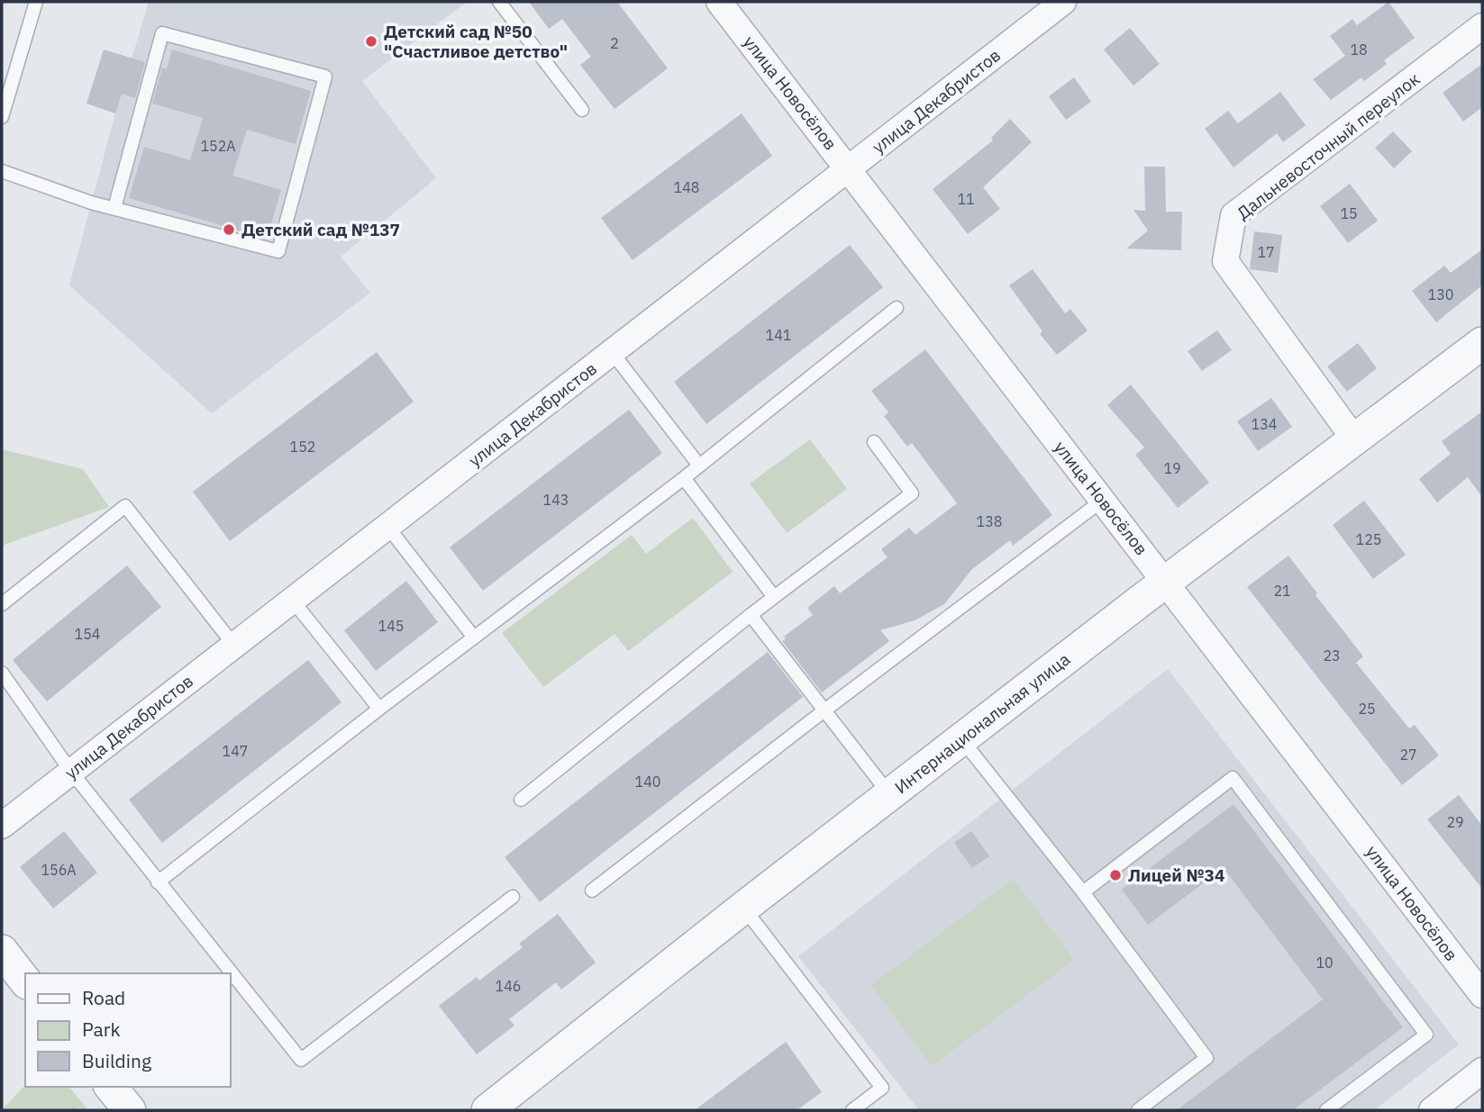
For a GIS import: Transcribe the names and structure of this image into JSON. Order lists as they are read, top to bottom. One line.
{"streets":{"street":["улица Новосёлов","улица Декабристов","Дальневосточный переулок","Интернациональная улица"]},"crossings":[["улица Новосёлов","улица Декабристов"],["улица Новосёлов","Интернациональная улица"],["Дальневосточный переулок","Интернациональная улица"]],"places":["Детский сад №50 \"Счастливое детство\"","Детский сад №137","Лицей №34"],"house_numbers":["2","18","152А","148","11","15","17","130","141","134","152","19","143","138","125","21","145","154","23","25","147","27","140","29","156А","10","146"],"legend":["Road","Park","Building"]}
